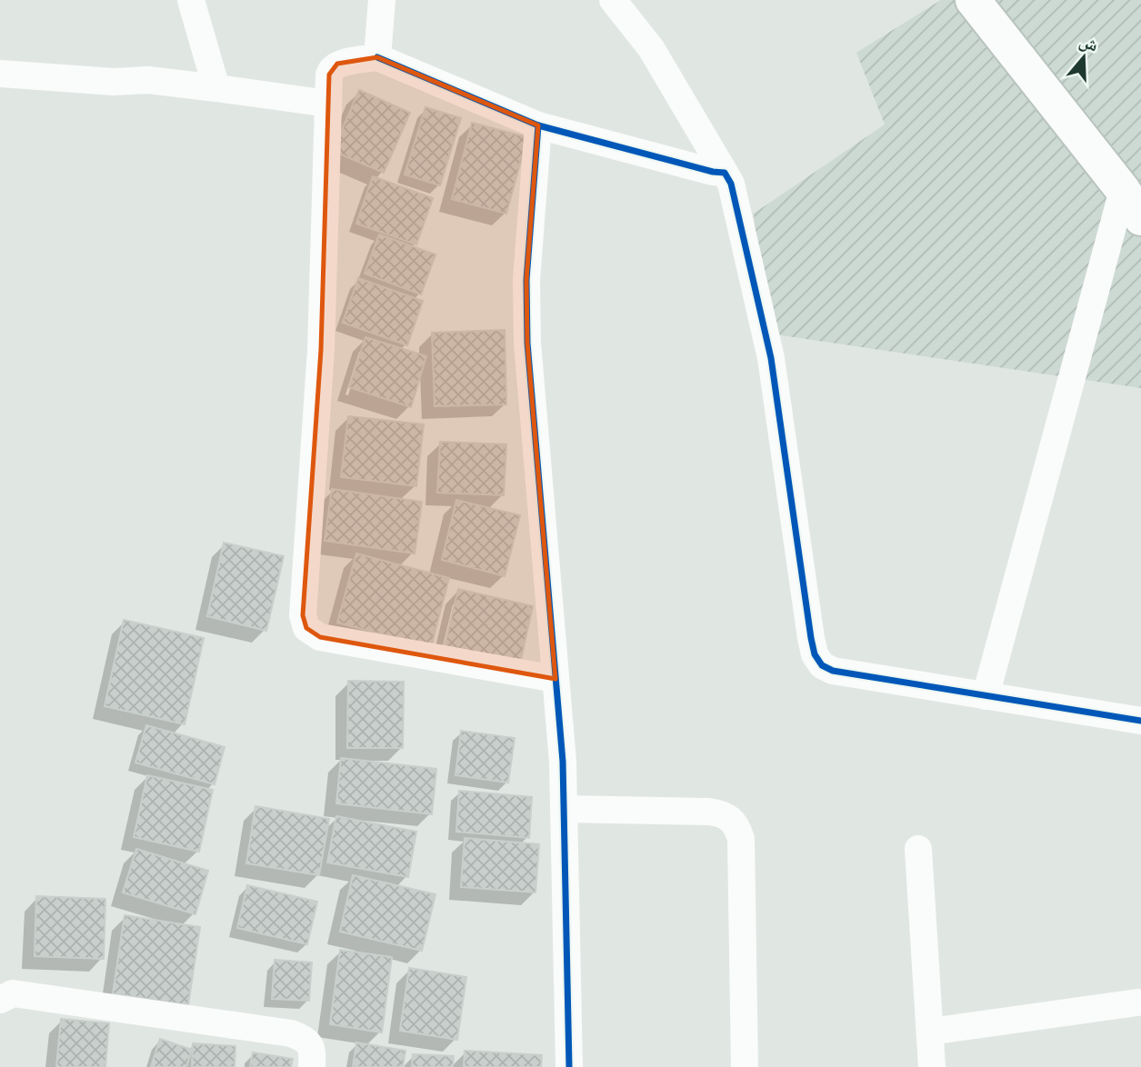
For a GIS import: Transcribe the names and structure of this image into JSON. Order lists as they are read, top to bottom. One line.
{"north":"top"}
